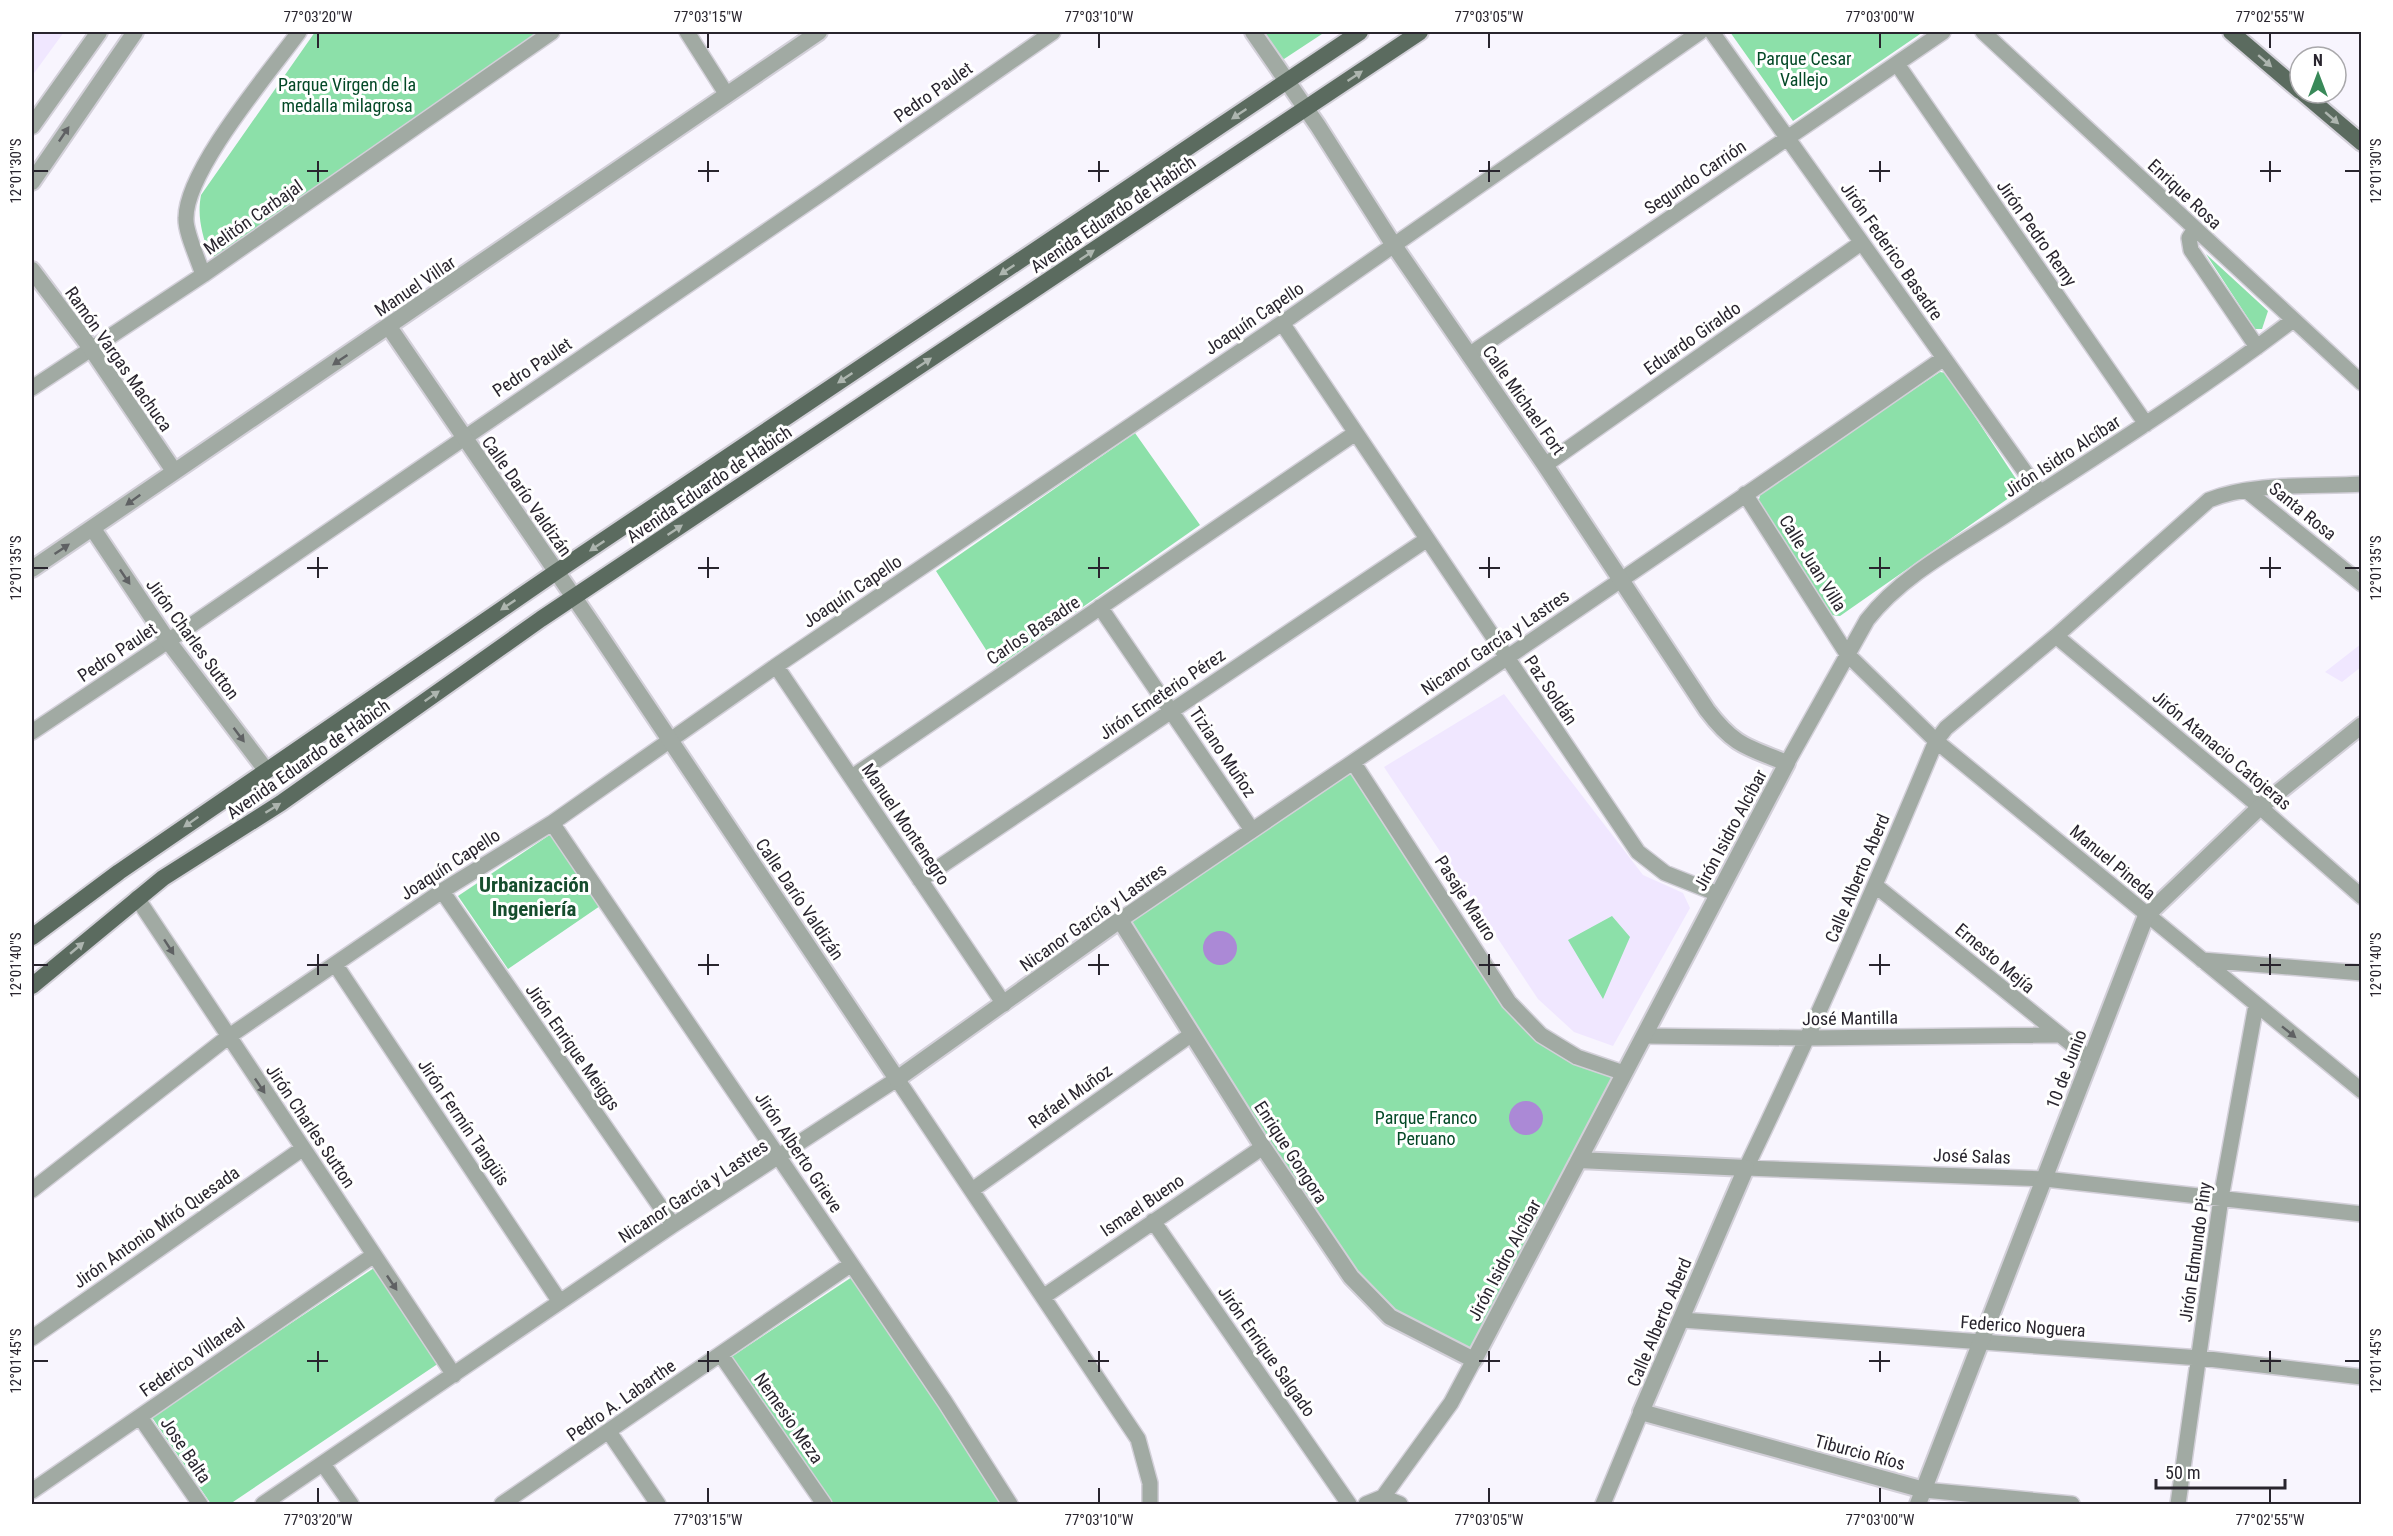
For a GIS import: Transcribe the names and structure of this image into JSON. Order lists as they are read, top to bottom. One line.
{"streets":{"main road":["Avenida Eduardo de Habich"],"street":["Pedro Paulet","Segundo Carrión","Enrique Rosa","Melitón Carbajal","Jirón Pedro Remy","Jirón Federico Basadre","Manuel Villar","Joaquín Capello","Eduardo Giraldo","Ramón Vargas Machuca","Calle Michael Fort","Jirón Isidro Alcíbar","Calle Darío Valdizán","Santa Rosa","Calle Juan Villa","Carlos Basadre","Jirón Charles Sutton","Nicanor García y Lastres","Paz Soldán","Jirón Emeterio Pérez","Jirón Atanacio Catojeras","Tiziano Muñoz","Manuel Montenegro","Manuel Pineda","Calle Alberto Aberd","Pasaje Mauro","Ernesto Mejía","José Mantilla","Jirón Enrique Meiggs","10 de Junio","Rafael Muñoz","Jirón Fermín Tangüis","Jirón Alberto Grieve","Enrique Gongora","José Salas","Ismael Bueno","Jirón Antonio Miró Quesada","Jirón Edmundo Piny","Federico Noguera","Jirón Enrique Salgado","Federico Villareal","Pedro A. Labarthe","Nemesio Meza","Jose Balta","Tiburcio Ríos"]},"crossings":[["Pedro Paulet","Calle Darío Valdizán"],["Pedro Paulet","Jirón Charles Sutton"],["Segundo Carrión","Jirón Pedro Remy"],["Segundo Carrión","Jirón Federico Basadre"],["Segundo Carrión","Calle Michael Fort"],["Enrique Rosa","Jirón Isidro Alcíbar"],["Avenida Eduardo de Habich","Calle Michael Fort"],["Avenida Eduardo de Habich","Calle Darío Valdizán"],["Avenida Eduardo de Habich","Jirón Charles Sutton"],["Melitón Carbajal","Ramón Vargas Machuca"],["Jirón Pedro Remy","Jirón Isidro Alcíbar"],["Jirón Federico Basadre","Eduardo Giraldo"],["Jirón Federico Basadre","Jirón Isidro Alcíbar"],["Jirón Federico Basadre","Nicanor García y Lastres"],["Manuel Villar","Ramón Vargas Machuca"],["Manuel Villar","Calle Darío Valdizán"],["Manuel Villar","Jirón Charles Sutton"],["Joaquín Capello","Calle Michael Fort"],["Joaquín Capello","Calle Darío Valdizán"],["Joaquín Capello","Jirón Charles Sutton"],["Joaquín Capello","Paz Soldán"],["Joaquín Capello","Manuel Montenegro"],["Joaquín Capello","Jirón Enrique Meiggs"],["Joaquín Capello","Jirón Fermín Tangüis"],["Joaquín Capello","Jirón Alberto Grieve"],["Eduardo Giraldo","Calle Michael Fort"],["Calle Michael Fort","Jirón Isidro Alcíbar"],["Calle Michael Fort","Nicanor García y Lastres"],["Jirón Isidro Alcíbar","Calle Juan Villa"],["Jirón Isidro Alcíbar","Paz Soldán"],["Jirón Isidro Alcíbar","Manuel Pineda"],["Jirón Isidro Alcíbar","Pasaje Mauro"],["Jirón Isidro Alcíbar","José Mantilla"],["Jirón Isidro Alcíbar","Enrique Gongora"],["Jirón Isidro Alcíbar","José Salas"],["Calle Darío Valdizán","Nicanor García y Lastres"],["Calle Darío Valdizán","Rafael Muñoz"],["Calle Darío Valdizán","Ismael Bueno"],["Santa Rosa","Calle Alberto Aberd"],["Calle Juan Villa","Nicanor García y Lastres"],["Calle Juan Villa","Manuel Pineda"],["Carlos Basadre","Paz Soldán"],["Carlos Basadre","Tiziano Muñoz"],["Carlos Basadre","Manuel Montenegro"],["Jirón Charles Sutton","Nicanor García y Lastres"],["Jirón Charles Sutton","Jirón Antonio Miró Quesada"],["Jirón Charles Sutton","Federico Villareal"],["Nicanor García y Lastres","Paz Soldán"],["Nicanor García y Lastres","Tiziano Muñoz"],["Nicanor García y Lastres","Manuel Montenegro"],["Nicanor García y Lastres","Pasaje Mauro"],["Nicanor García y Lastres","Jirón Enrique Meiggs"],["Nicanor García y Lastres","Jirón Fermín Tangüis"],["Nicanor García y Lastres","Jirón Alberto Grieve"],["Nicanor García y Lastres","Enrique Gongora"],["Paz Soldán","Jirón Emeterio Pérez"],["Jirón Emeterio Pérez","Tiziano Muñoz"],["Jirón Emeterio Pérez","Manuel Montenegro"],["Jirón Atanacio Catojeras","Calle Alberto Aberd"],["Jirón Atanacio Catojeras","10 de Junio"],["Manuel Pineda","Calle Alberto Aberd"],["Manuel Pineda","10 de Junio"],["Manuel Pineda","Jirón Edmundo Piny"],["Calle Alberto Aberd","Ernesto Mejía"],["Calle Alberto Aberd","José Mantilla"],["Calle Alberto Aberd","José Salas"],["Calle Alberto Aberd","Federico Noguera"],["Calle Alberto Aberd","Tiburcio Ríos"],["Ernesto Mejía","José Mantilla"],["Ernesto Mejía","10 de Junio"],["10 de Junio","José Salas"],["10 de Junio","Federico Noguera"],["10 de Junio","Tiburcio Ríos"],["Rafael Muñoz","Enrique Gongora"],["Jirón Alberto Grieve","Pedro A. Labarthe"],["Enrique Gongora","Ismael Bueno"],["José Salas","Jirón Edmundo Piny"],["Ismael Bueno","Jirón Enrique Salgado"],["Jirón Edmundo Piny","Federico Noguera"],["Federico Villareal","Jose Balta"],["Pedro A. Labarthe","Nemesio Meza"]],"one_way":["Jirón Charles Sutton"],"districts":["Urbanización Ingeniería"],"parks":["Parque Cesar Vallejo","Parque Virgen de la medalla milagrosa","Parque Franco Peruano"],"scale_bar":"50 m","north":"top","coordinates":["77°03'20\"W","77°03'15\"W","77°03'10\"W","77°03'05\"W","77°03'00\"W","77°02'55\"W","12°01'30\"S","12°01'35\"S","12°01'40\"S","12°01'45\"S"]}
